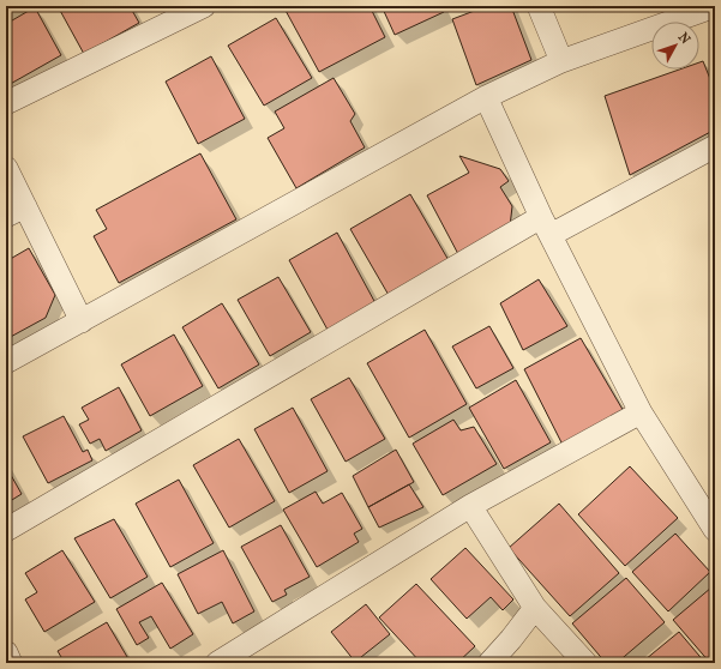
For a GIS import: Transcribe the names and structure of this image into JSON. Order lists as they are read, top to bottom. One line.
{"north":"top right"}
